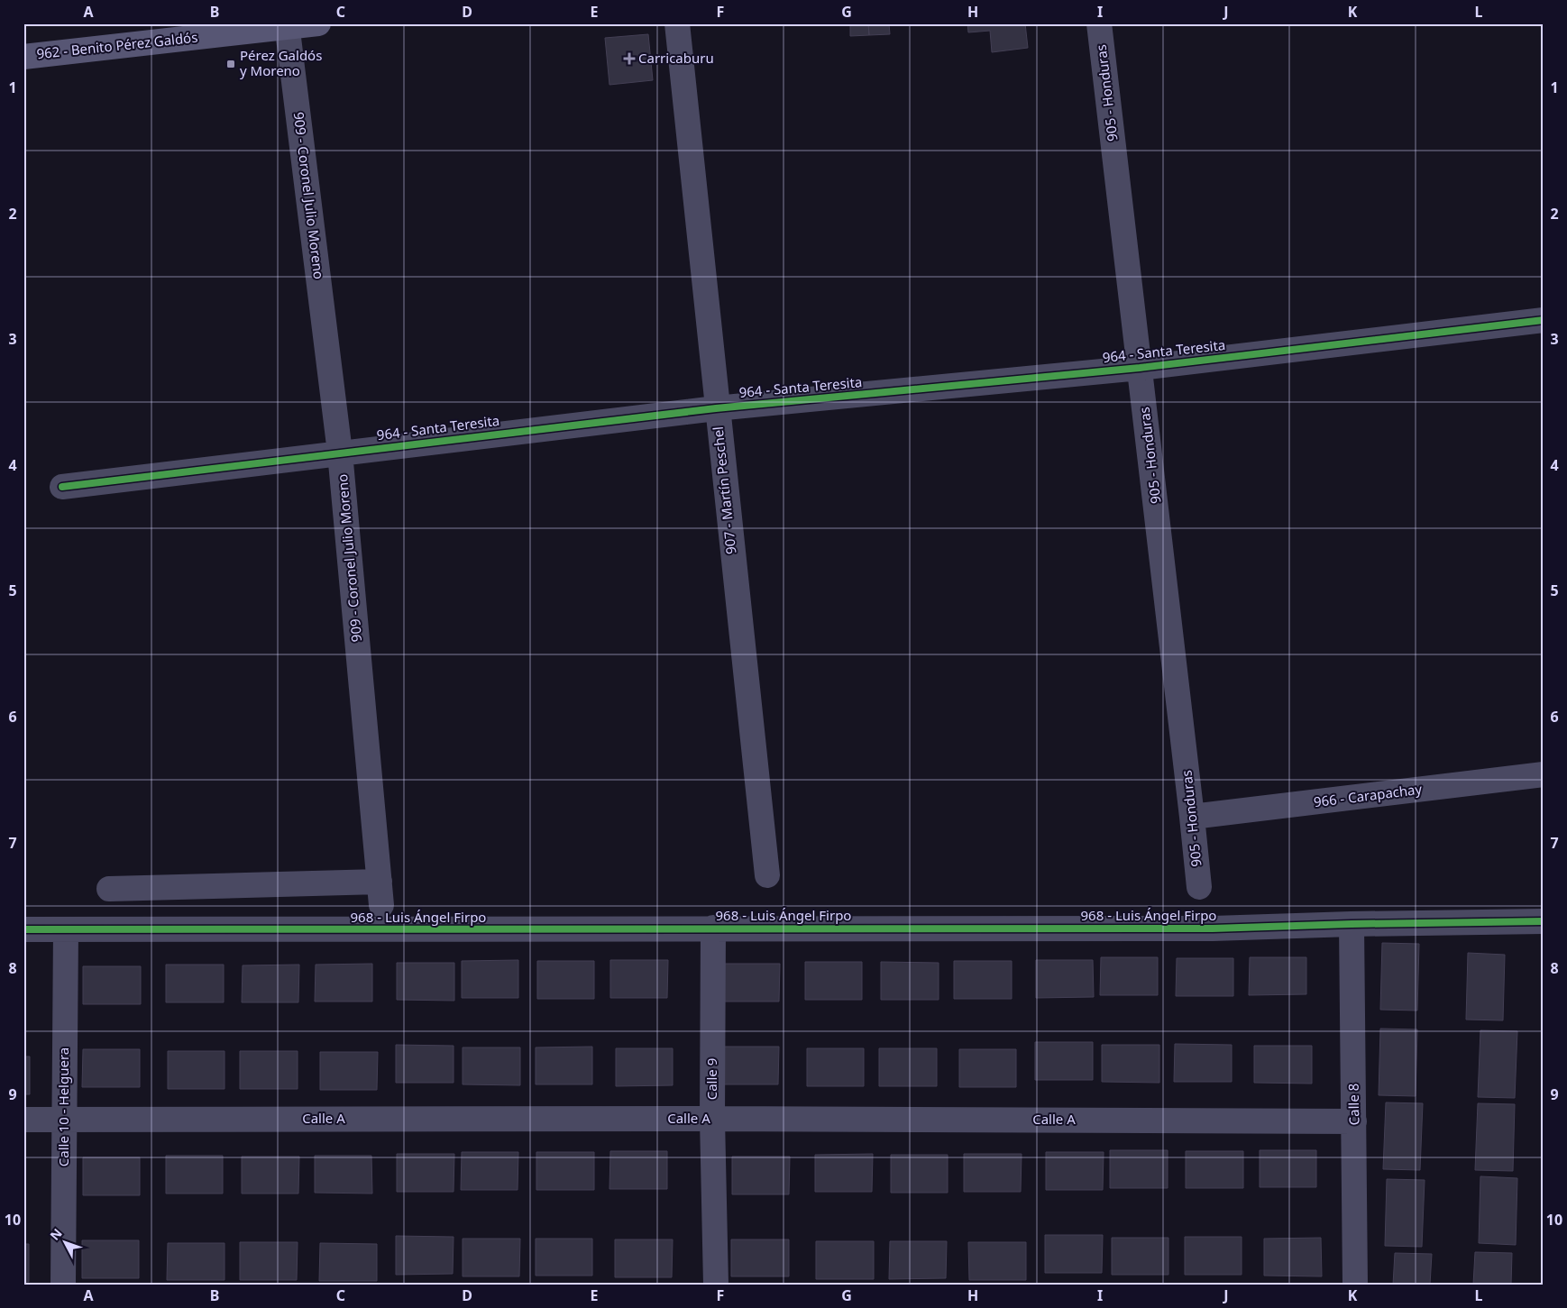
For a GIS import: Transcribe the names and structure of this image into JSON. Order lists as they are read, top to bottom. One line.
{"streets":{"main road":["962 - Benito Pérez Galdós"],"street":["905 - Honduras","909 - Coronel Julio Moreno","964 - Santa Teresita","907 - Martín Peschel","966 - Carapachay","968 - Luis Ángel Firpo","Calle 9","Calle 8","Calle 10 - Helguera","Calle A"]},"crossings":[["962 - Benito Pérez Galdós","909 - Coronel Julio Moreno"],["905 - Honduras","964 - Santa Teresita"],["905 - Honduras","966 - Carapachay"],["909 - Coronel Julio Moreno","964 - Santa Teresita"],["964 - Santa Teresita","907 - Martín Peschel"],["968 - Luis Ángel Firpo","Calle 9"],["968 - Luis Ángel Firpo","Calle 8"],["968 - Luis Ángel Firpo","Calle 10 - Helguera"],["Calle 9","Calle A"],["Calle 8","Calle A"],["Calle 10 - Helguera","Calle A"]],"places":{"health":["Carricaburu"],"transit":["Pérez Galdós y Moreno"]},"north":"top left","grid":{"columns":["A","B","C","D","E","F","G","H","I","J","K","L"],"rows":["1","2","3","4","5","6","7","8","9","10"]}}
